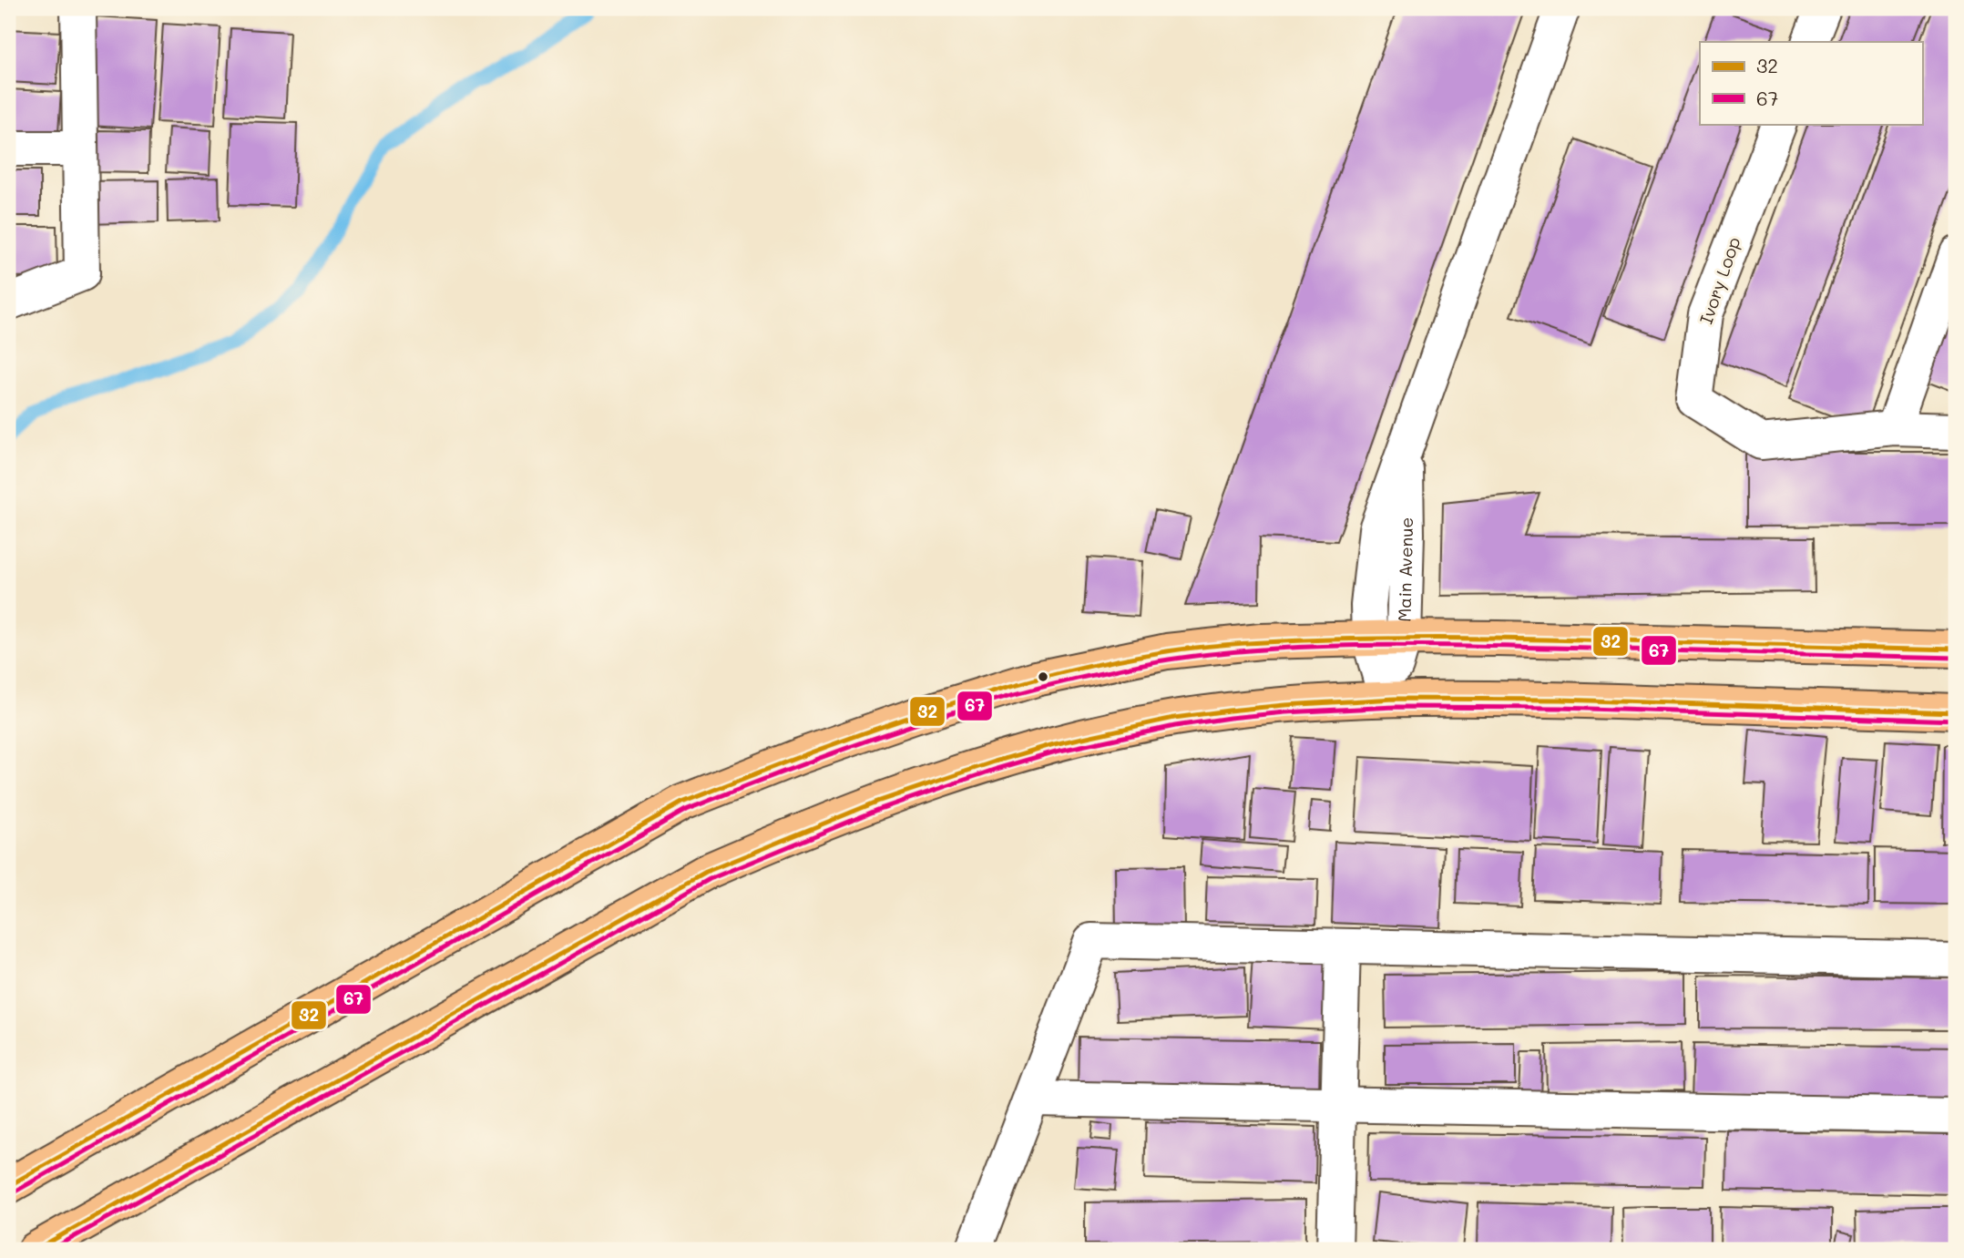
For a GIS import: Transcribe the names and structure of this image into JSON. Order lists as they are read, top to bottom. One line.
{"streets":{"street":["Ivory Loop","Main Avenue"]},"lines":["transit line 32","transit line 67"],"legend":["32","67"]}
